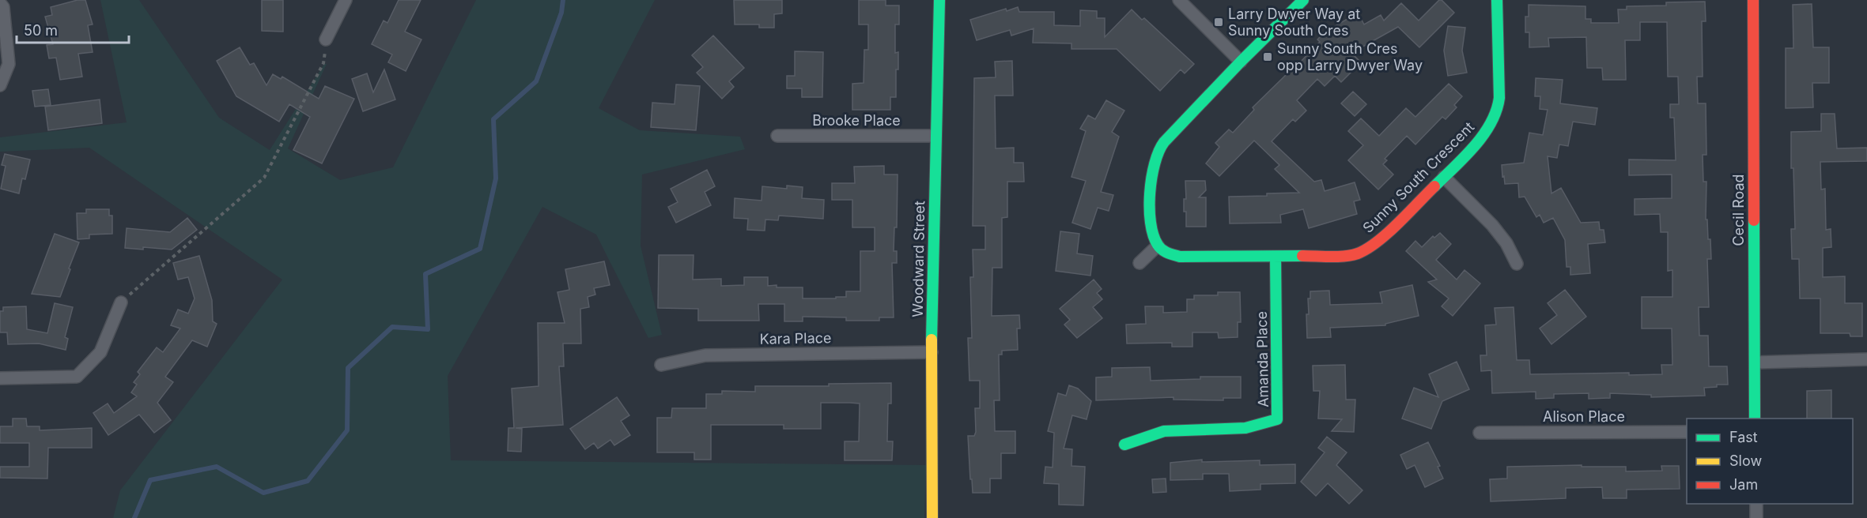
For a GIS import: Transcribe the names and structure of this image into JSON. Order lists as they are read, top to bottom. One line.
{"streets":{"street":["Brooke Place","Sunny South Crescent","Cecil Road","Woodward Street","Kara Place","Amanda Place","Alison Place"]},"crossings":[["Brooke Place","Woodward Street"],["Sunny South Crescent","Amanda Place"],["Woodward Street","Kara Place"]],"places":{"transit":["Larry Dwyer Way at Sunny South Cres","Sunny South Cres opp Larry Dwyer Way"]},"legend":["Fast","Slow","Jam"],"scale_bar":"50 m"}
